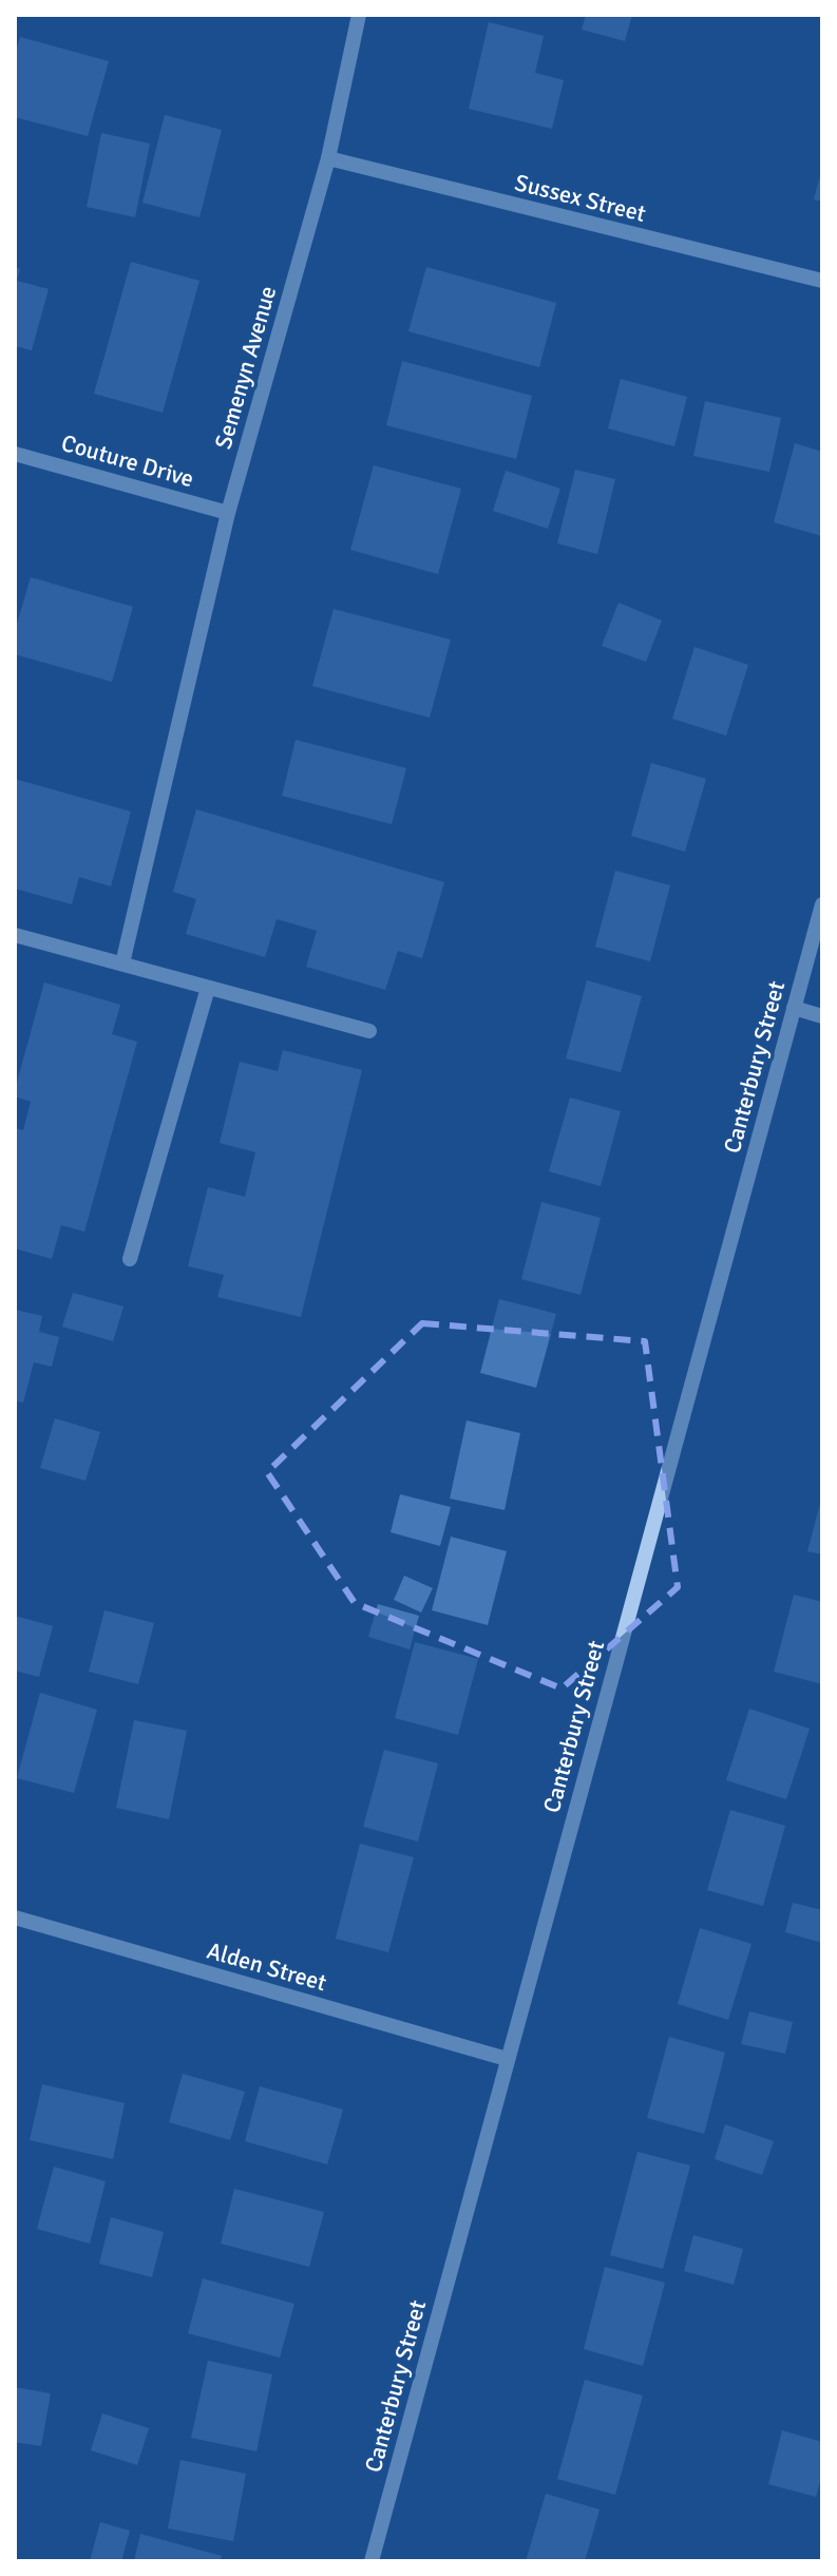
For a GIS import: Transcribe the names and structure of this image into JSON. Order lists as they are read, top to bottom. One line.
{"streets":{"street":["Sussex Street","Semenyn Avenue","Couture Drive","Canterbury Street","Alden Street"]},"crossings":[["Sussex Street","Semenyn Avenue"],["Semenyn Avenue","Couture Drive"],["Canterbury Street","Alden Street"]]}
